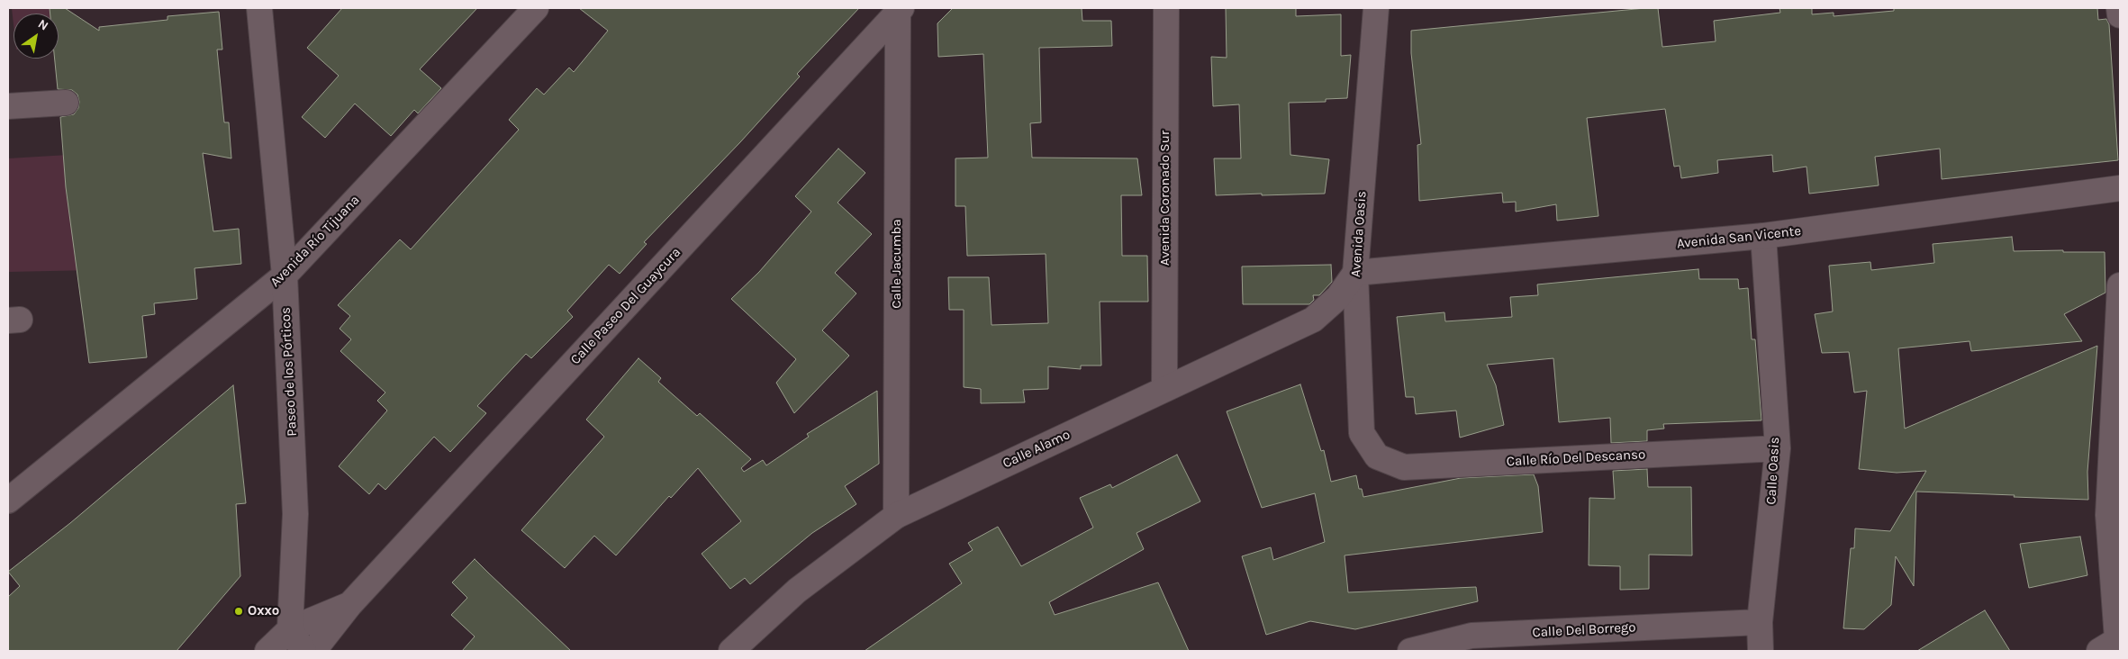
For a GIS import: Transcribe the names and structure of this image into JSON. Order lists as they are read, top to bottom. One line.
{"streets":{"street":["Avenida Coronado Sur","Avenida Oasis","Avenida San Vicente","Avenida Río Tijuana","Calle Jacumba","Calle Paseo Del Guaycura","Paseo de los Pórticos","Calle Alamo","Calle Río Del Descanso","Calle Oasis","Calle Del Borrego"]},"crossings":[["Avenida Coronado Sur","Calle Alamo"],["Avenida Oasis","Avenida San Vicente"],["Avenida Oasis","Calle Alamo"],["Avenida Oasis","Calle Río Del Descanso"],["Avenida San Vicente","Calle Alamo"],["Avenida San Vicente","Calle Oasis"],["Avenida Río Tijuana","Paseo de los Pórticos"],["Calle Jacumba","Calle Paseo Del Guaycura"],["Calle Jacumba","Calle Alamo"],["Calle Paseo Del Guaycura","Paseo de los Pórticos"],["Calle Río Del Descanso","Calle Oasis"],["Calle Oasis","Calle Del Borrego"]],"places":["Oxxo"],"north":"top right"}
